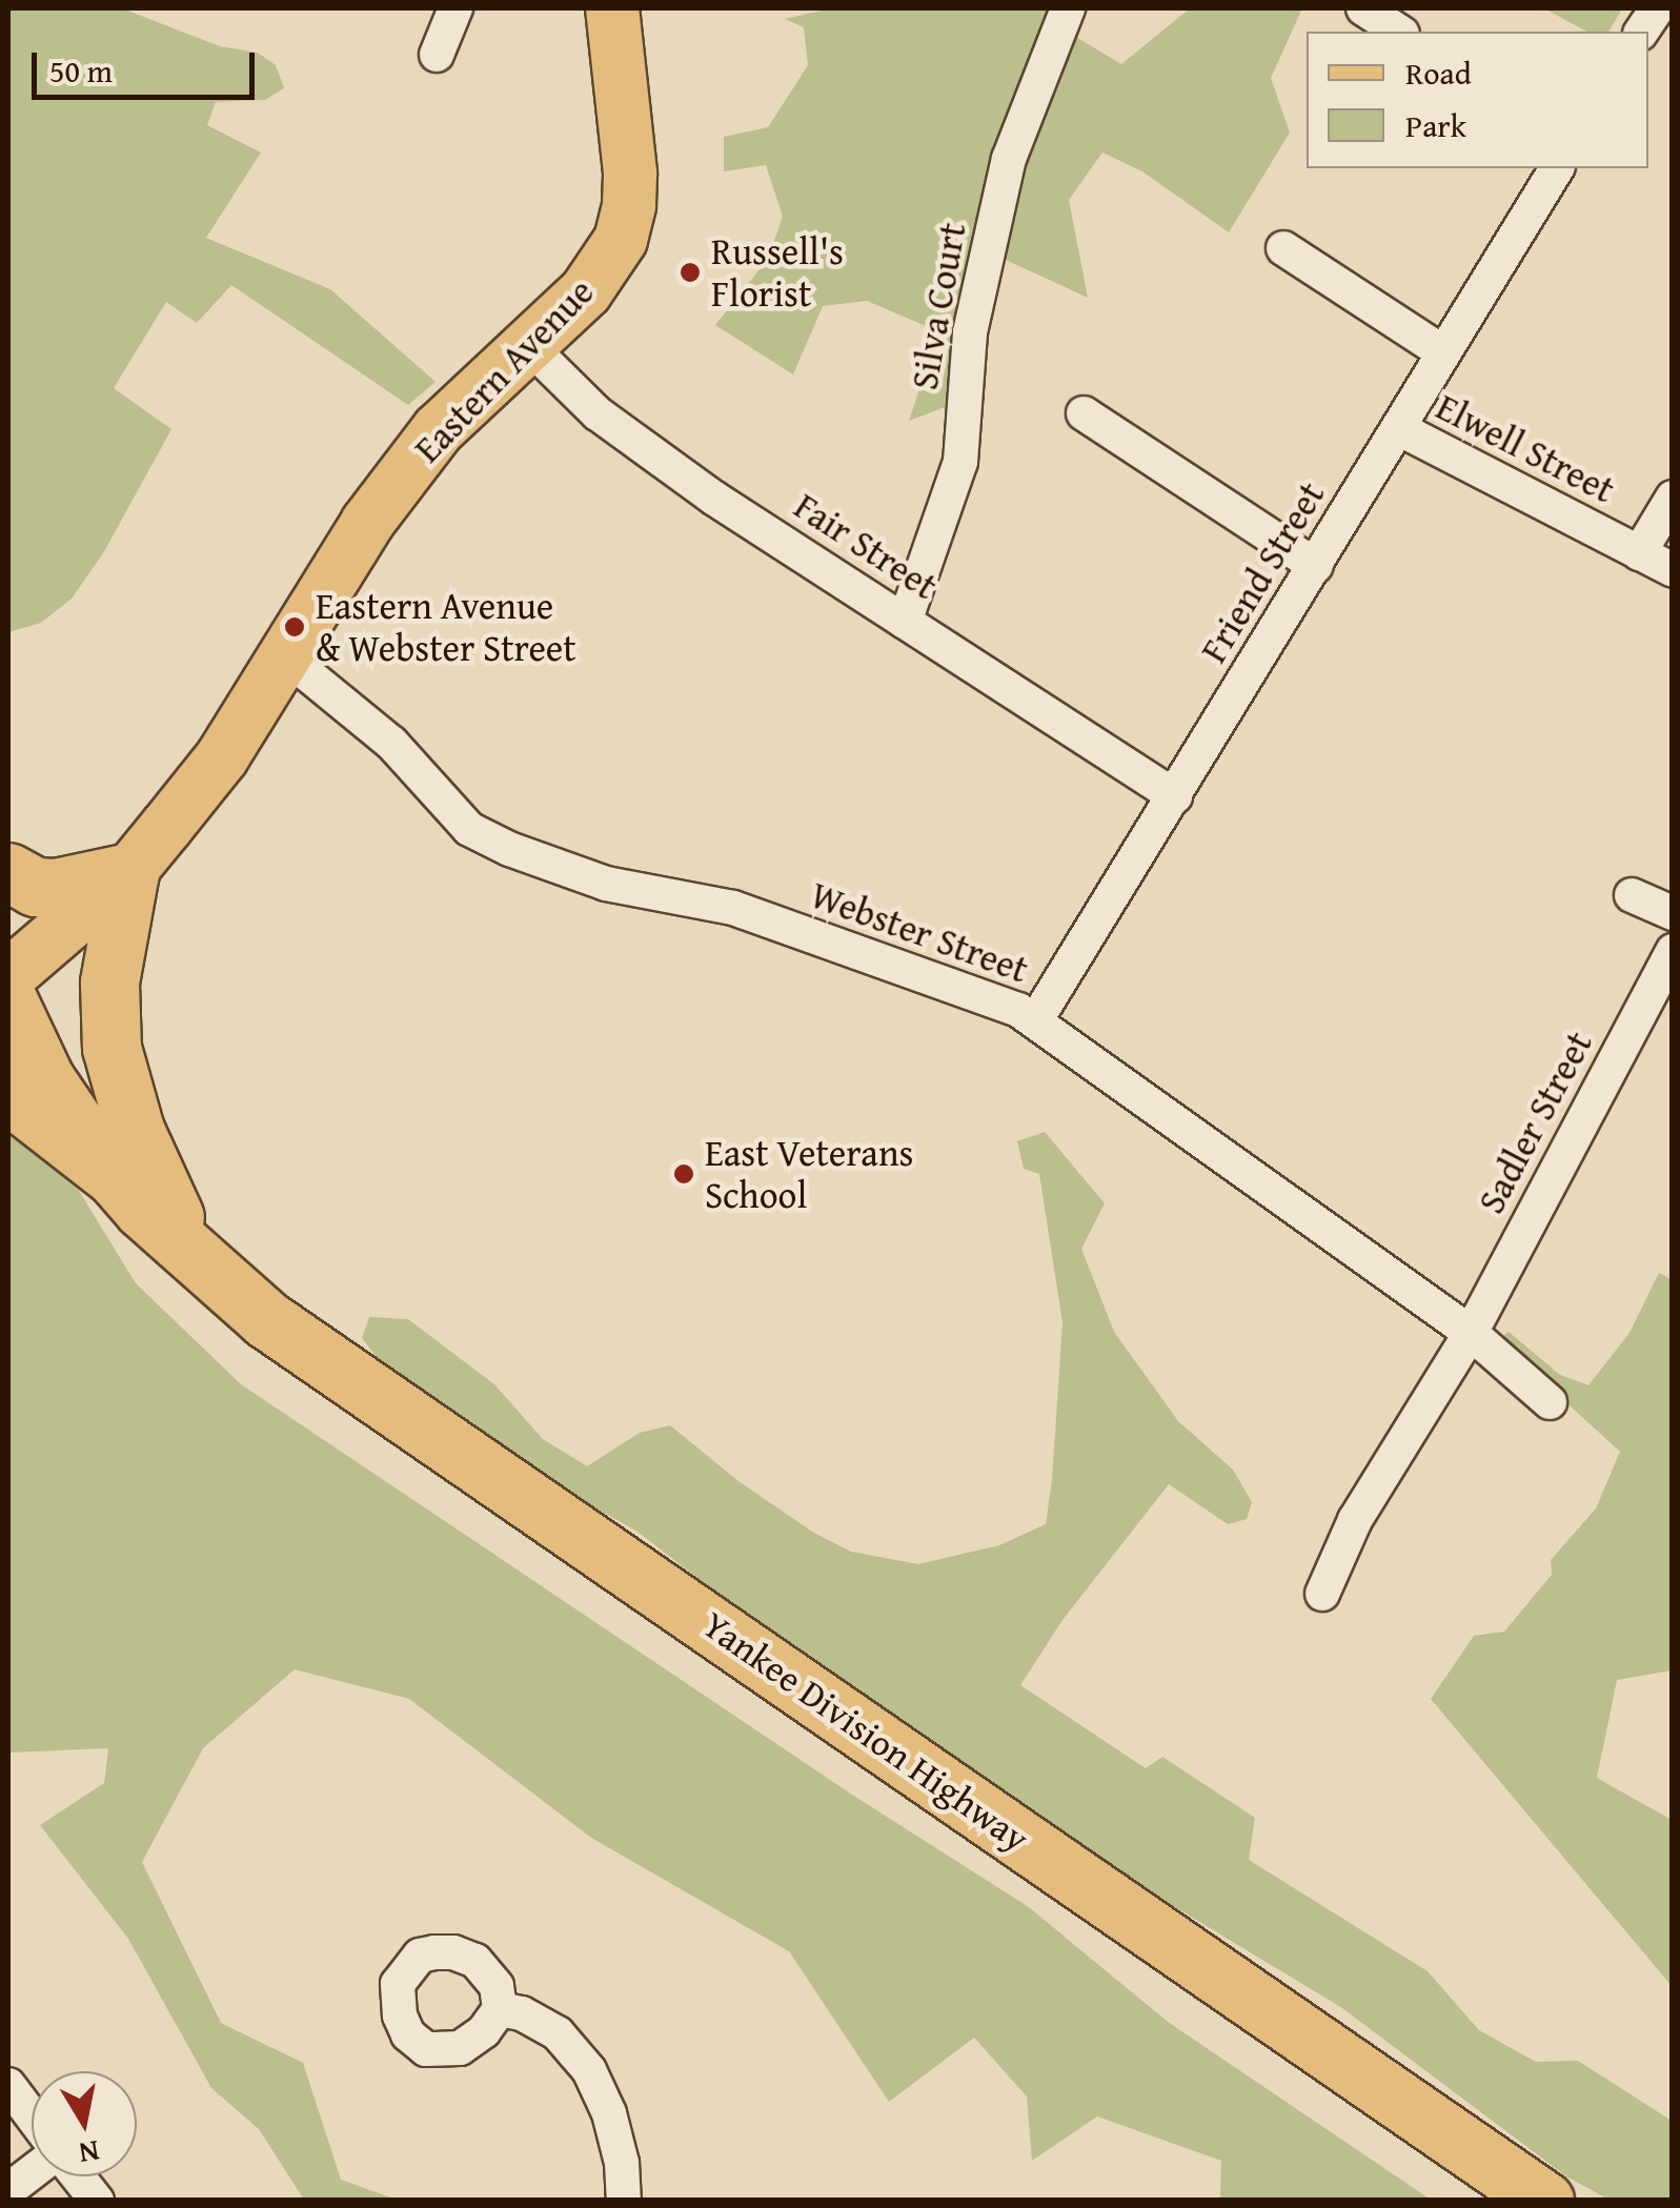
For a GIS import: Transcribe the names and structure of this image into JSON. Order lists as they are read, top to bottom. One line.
{"streets":{"highway":["Yankee Division Highway"],"main road":["Eastern Avenue"],"street":["Silva Court","Elwell Street","Fair Street","Friend Street","Webster Street","Sadler Street"]},"crossings":[["Silva Court","Fair Street"],["Eastern Avenue","Fair Street"],["Eastern Avenue","Webster Street"],["Elwell Street","Friend Street"],["Fair Street","Friend Street"],["Friend Street","Webster Street"],["Webster Street","Sadler Street"]],"places":["Russell's Florist","Eastern Avenue & Webster Street","East Veterans School"],"legend":["Road","Park"],"scale_bar":"50 m","north":"bottom"}
